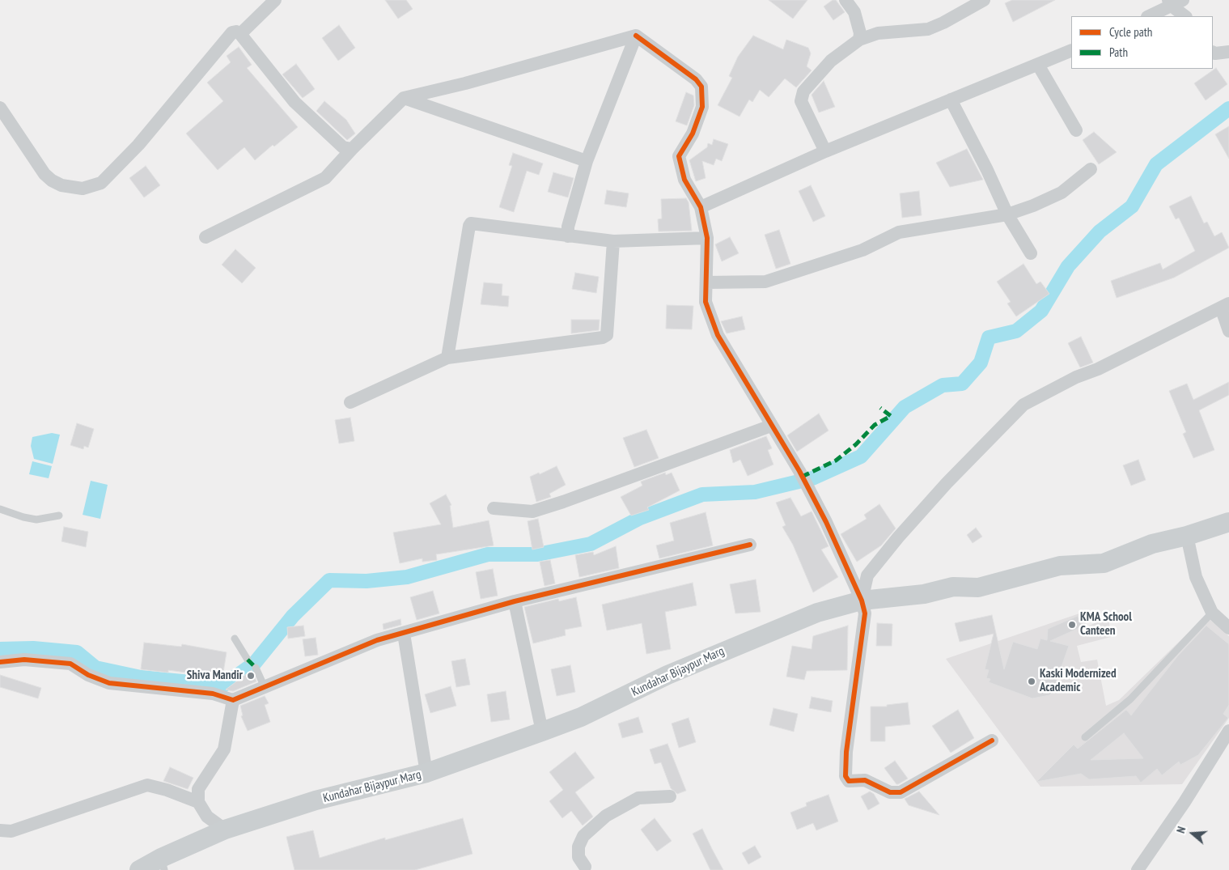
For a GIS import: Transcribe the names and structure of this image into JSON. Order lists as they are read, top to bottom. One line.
{"streets":{"main road":["Kundahar Bijaypur Marg"]},"places":["KMA School Canteen","Shiva Mandir","Kaski Modernized Academic"],"legend":["Cycle path","Path"],"north":"left"}
